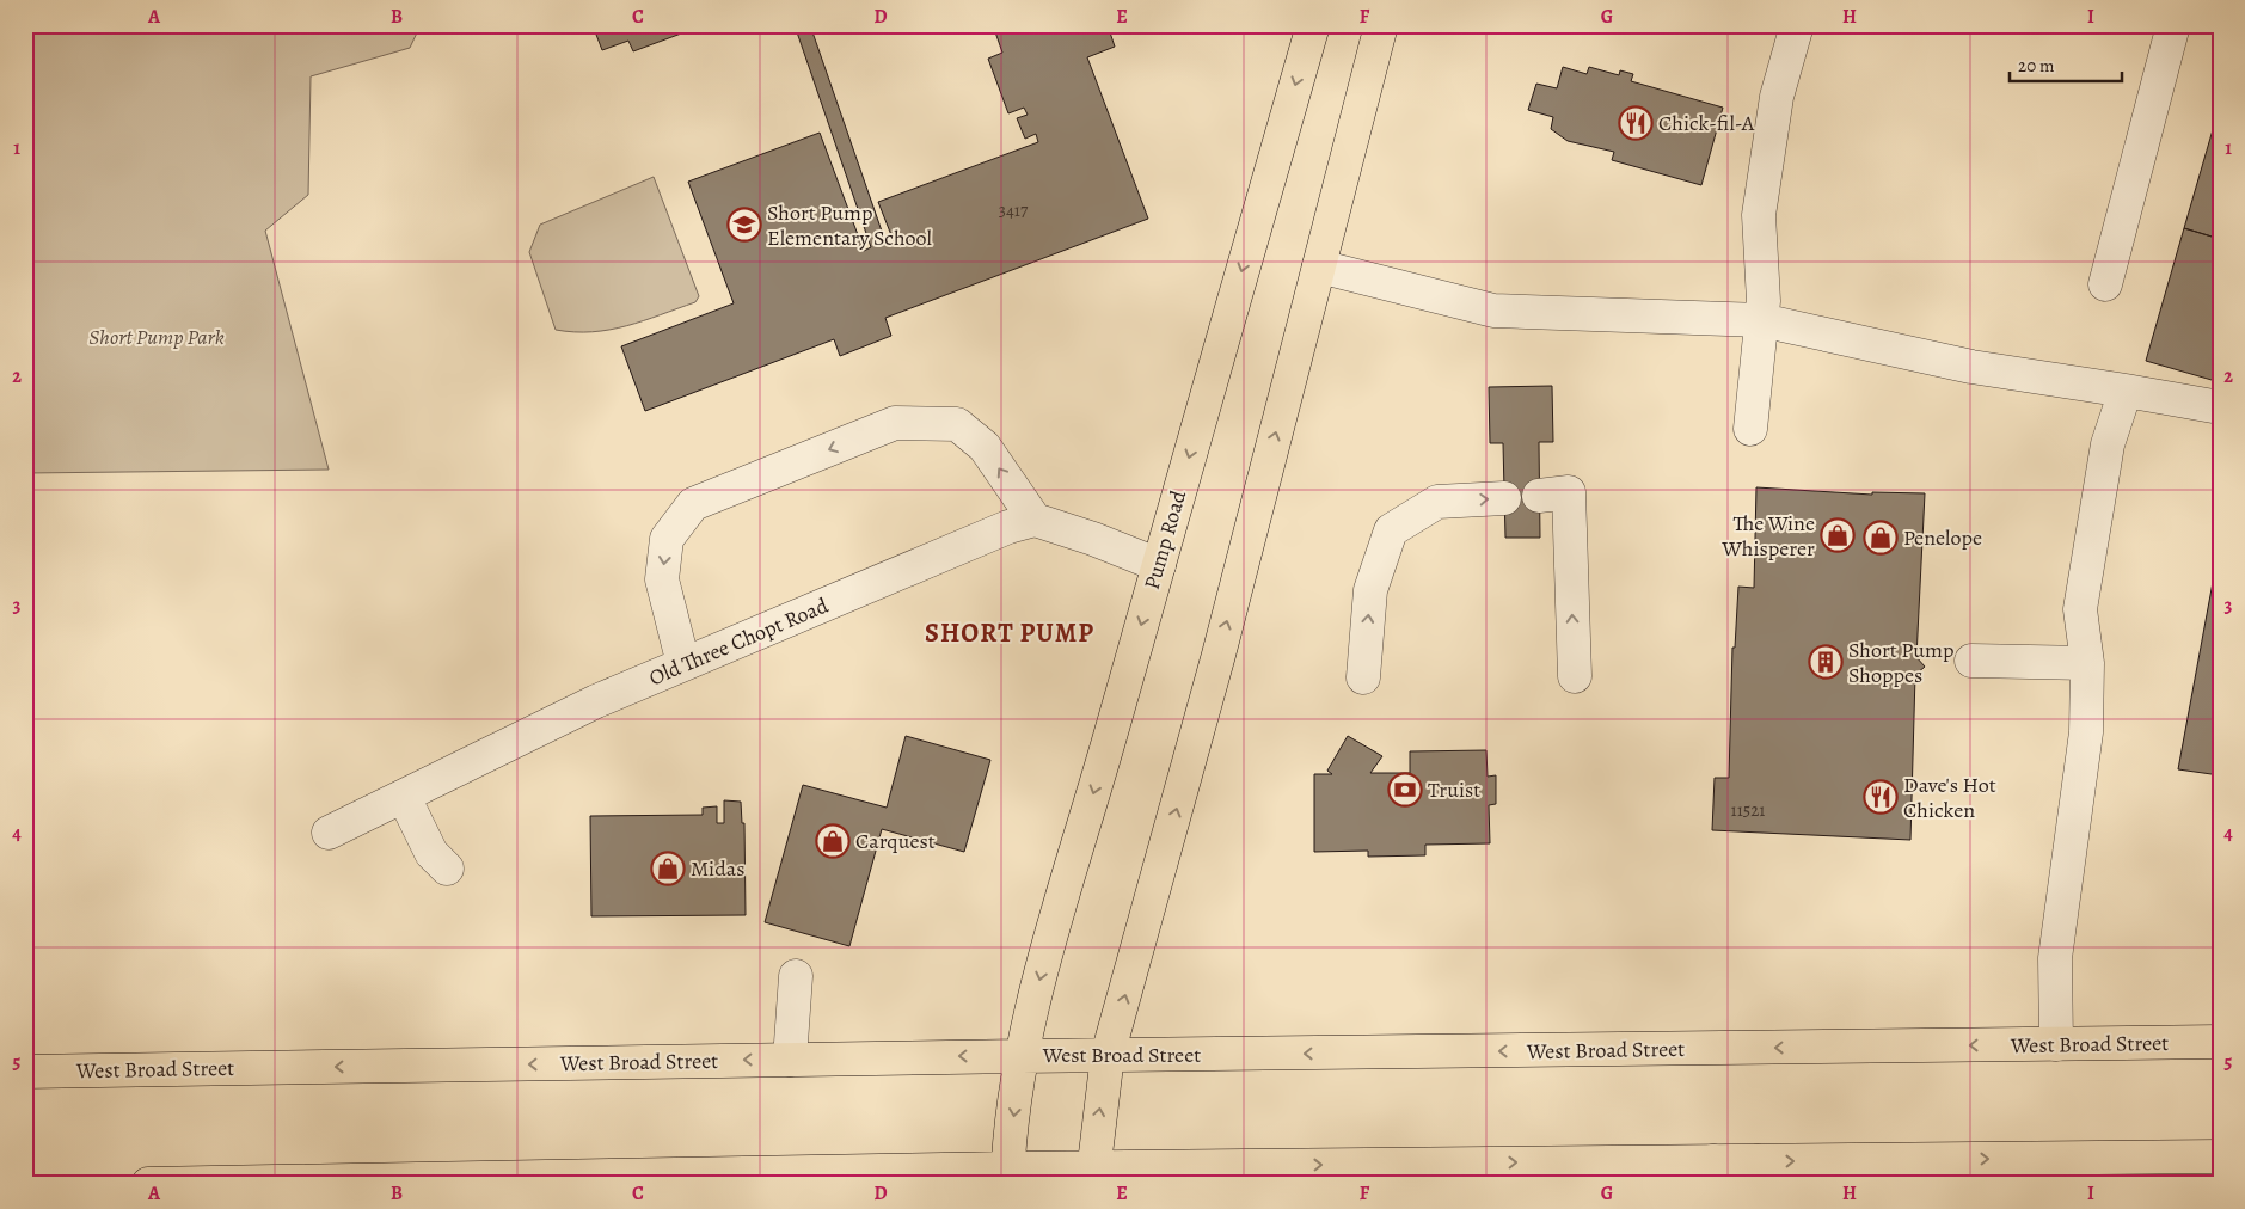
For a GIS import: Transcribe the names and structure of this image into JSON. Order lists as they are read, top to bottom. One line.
{"streets":{"main road":["Pump Road","West Broad Street"],"street":["Old Three Chopt Road"]},"crossings":[["Pump Road","West Broad Street"]],"districts":["SHORT PUMP"],"parks":["Short Pump Park"],"places":{"restaurant":["Chick-fil-A","Dave's Hot Chicken"],"school or university":["Short Pump Elementary School"],"shop":["The Wine Whisperer","Penelope","Carquest","Midas"],"building":["Short Pump Shoppes"],"bank":["Truist"]},"house_numbers":["3417","11521"],"scale_bar":"20 m","grid":{"columns":["A","B","C","D","E","F","G","H","I"],"rows":["1","2","3","4","5"]}}
